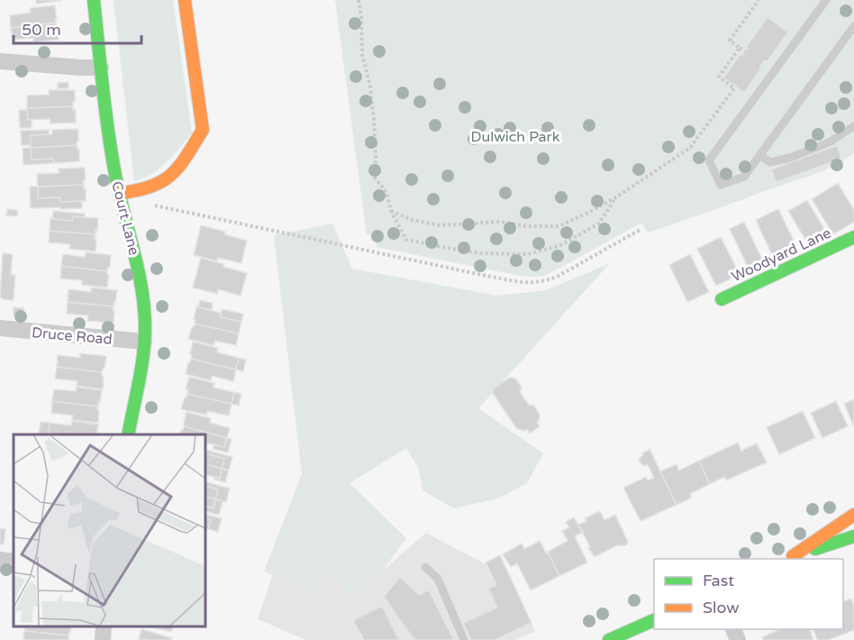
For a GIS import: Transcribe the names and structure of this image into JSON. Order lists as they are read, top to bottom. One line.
{"streets":{"street":["Court Lane","Woodyard Lane","Druce Road"]},"crossings":[["Court Lane","Druce Road"]],"parks":["Dulwich Park"],"legend":["Fast","Slow"],"scale_bar":"50 m"}
